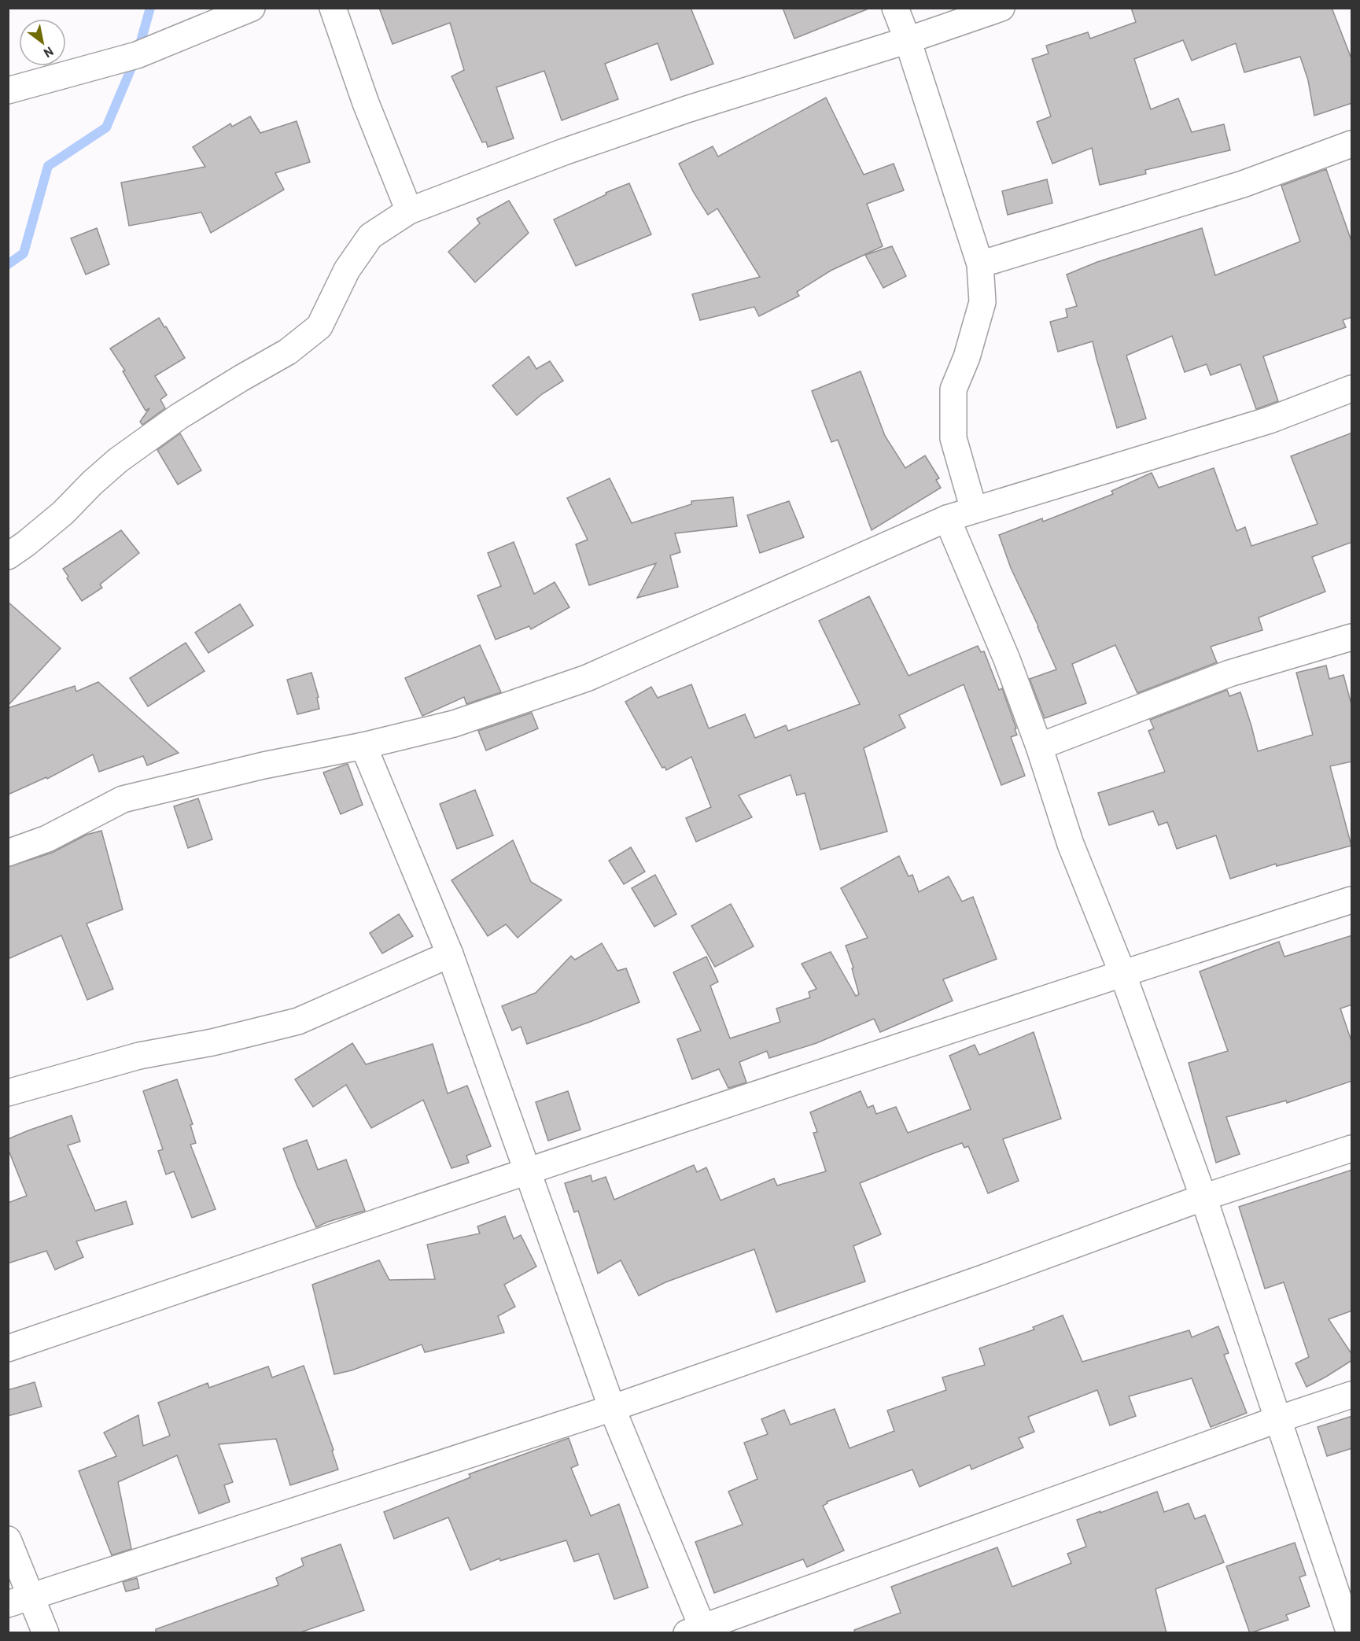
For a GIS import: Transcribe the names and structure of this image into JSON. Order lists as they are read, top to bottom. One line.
{"north":"bottom right"}
